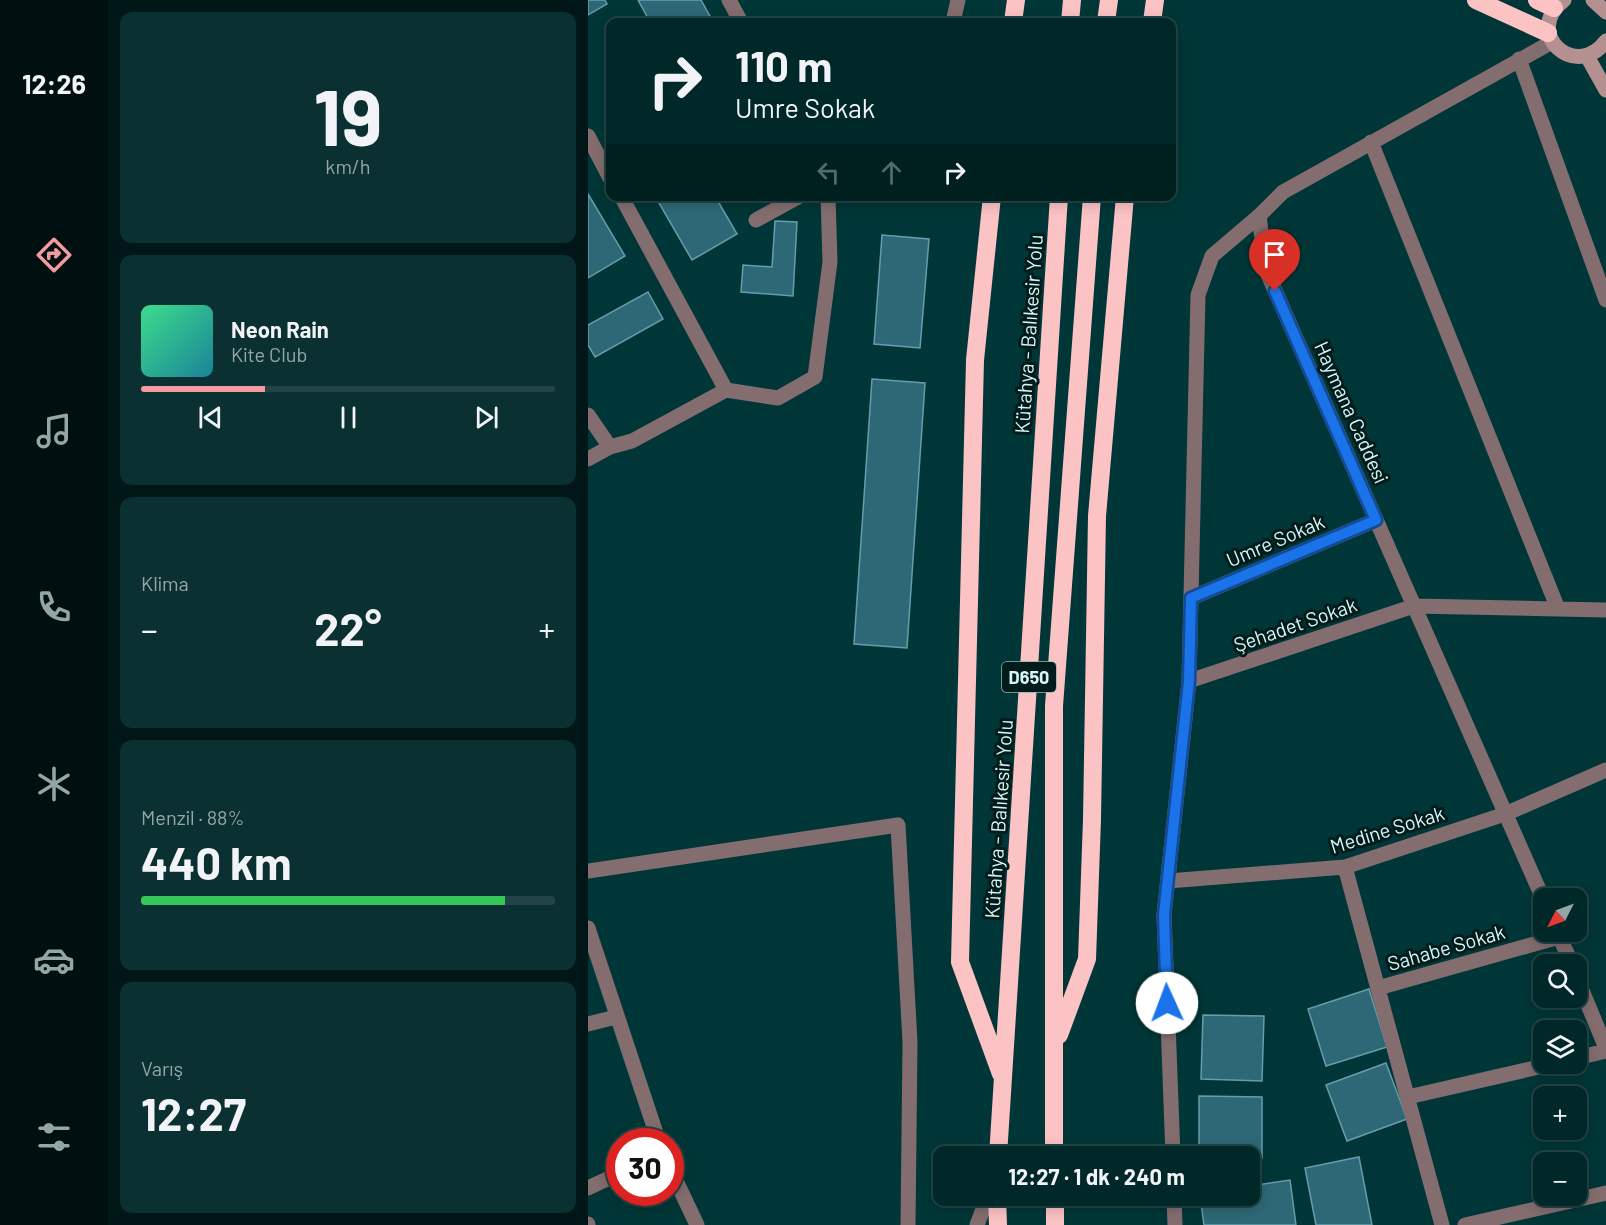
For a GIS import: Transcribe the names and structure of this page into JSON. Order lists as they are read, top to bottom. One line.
{"streets":{"highway":["Kütahya - Balıkesir Yolu","D650"],"street":["Haymana Caddesi","Umre Sokak","Şehadet Sokak","Medine Sokak","Sahabe Sokak"]},"crossings":[["Haymana Caddesi","Umre Sokak"],["Haymana Caddesi","Şehadet Sokak"],["Haymana Caddesi","Medine Sokak"]],"north":"bottom left","page":{"tabs":"12:26","tile":[["19","km/h"],"Klima",["Menzil · 88%","440 km"],["Varış","12:27"]],"turn":["110 m","Umre Sokak"],"song":["Neon Rain","Kite Club"],"heat":["−","22°","+"],"map_buttons":["+","−"],"limit":"30","trip":"12:27 · 1 dk · 240 m"}}
